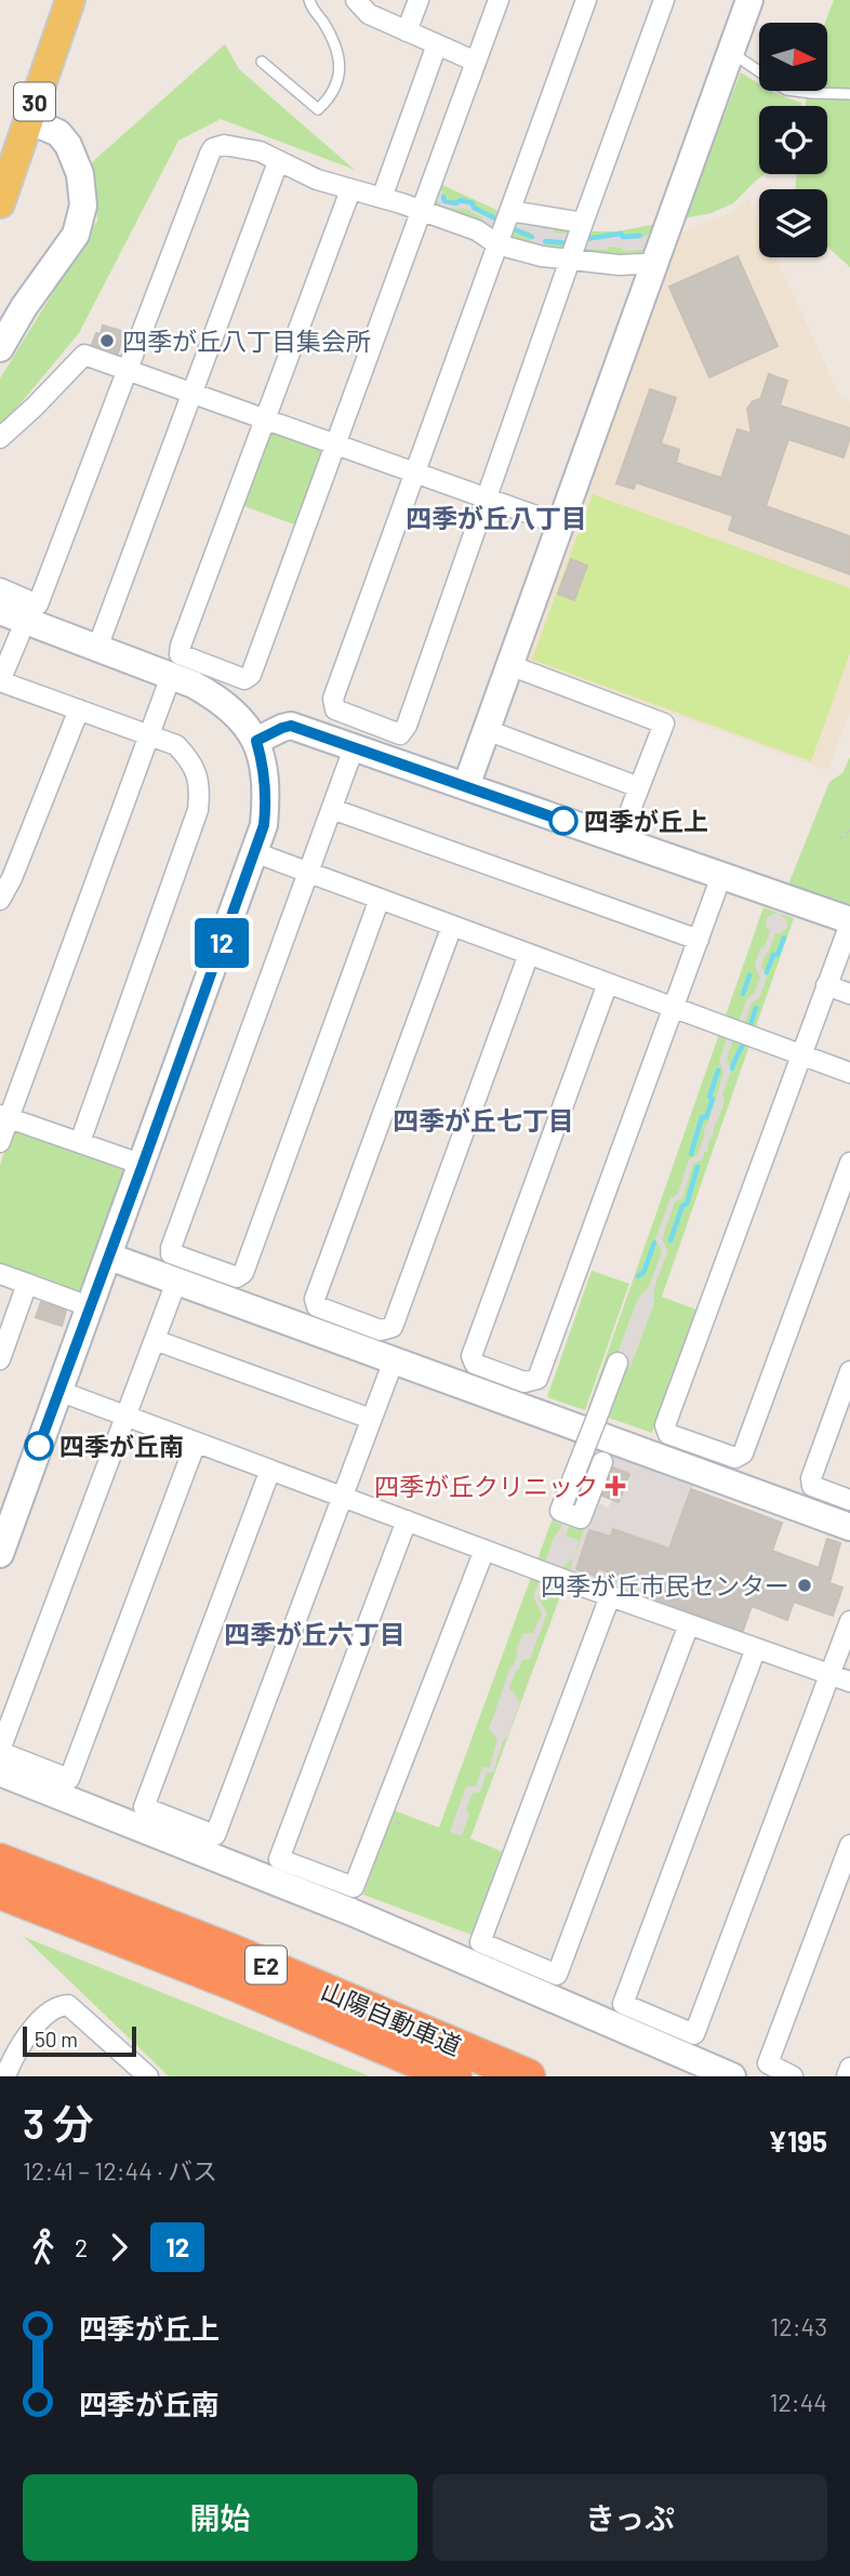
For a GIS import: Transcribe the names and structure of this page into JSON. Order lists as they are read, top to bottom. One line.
{"streets":{"highway":["E2","山陽自動車道"],"main road":["30"]},"districts":["四季が丘八丁目","四季が丘七丁目","四季が丘六丁目"],"places":{"other":["四季が丘八丁目集会所","四季が丘上","四季が丘南","四季が丘市民センター"],"health":["四季が丘クリニック"]},"lines":["bus line 12"],"scale_bar":"50 m","north":"right","page":{"on_map":"12","scale":"50 m","heading":["3 分","12:41 – 12:44 · バス","¥195"],"legs":["2","12"],"list":[{"name":"四季が丘上","value":"12:43"},{"name":"四季が丘南","value":"12:44"}],"buttons":["開始","きっぷ"]}}
